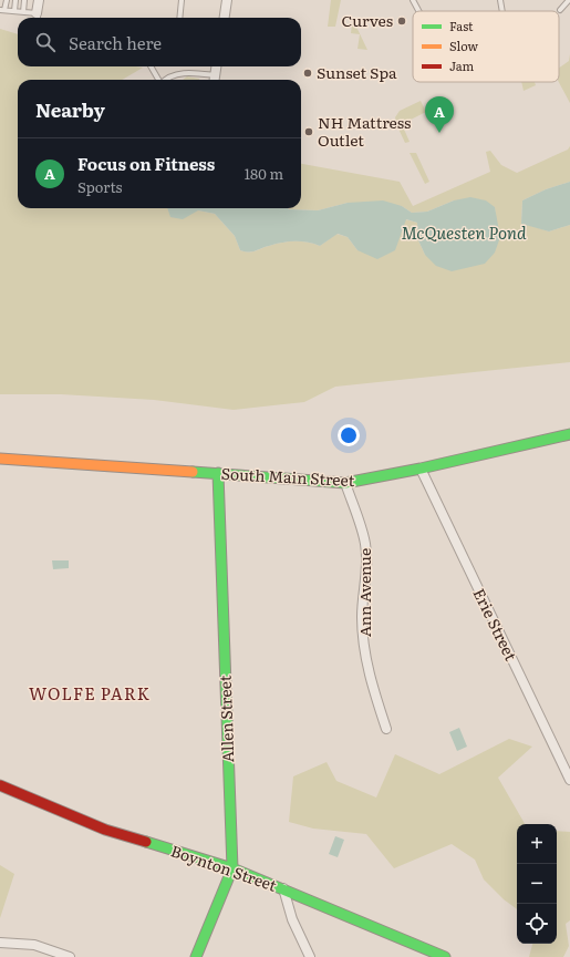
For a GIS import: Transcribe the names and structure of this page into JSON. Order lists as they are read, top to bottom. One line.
{"streets":{"street":["South Main Street","Ann Avenue","Erie Street","Allen Street","Boynton Street"]},"crossings":[["South Main Street","Ann Avenue"],["South Main Street","Erie Street"],["South Main Street","Allen Street"],["Allen Street","Boynton Street"]],"districts":["WOLFE PARK"],"water":["McQuesten Pond"],"places":["Curves","Sunset Spa","NH Mattress Outlet"],"legend":["Fast","Slow","Jam"],"page":{"search":"Search here","heading":"Nearby","pins":"A","list":[{"mark":"A","name":"Focus on Fitness","note":"Sports","value":"180 m"}],"map_buttons":["+","−"]}}
